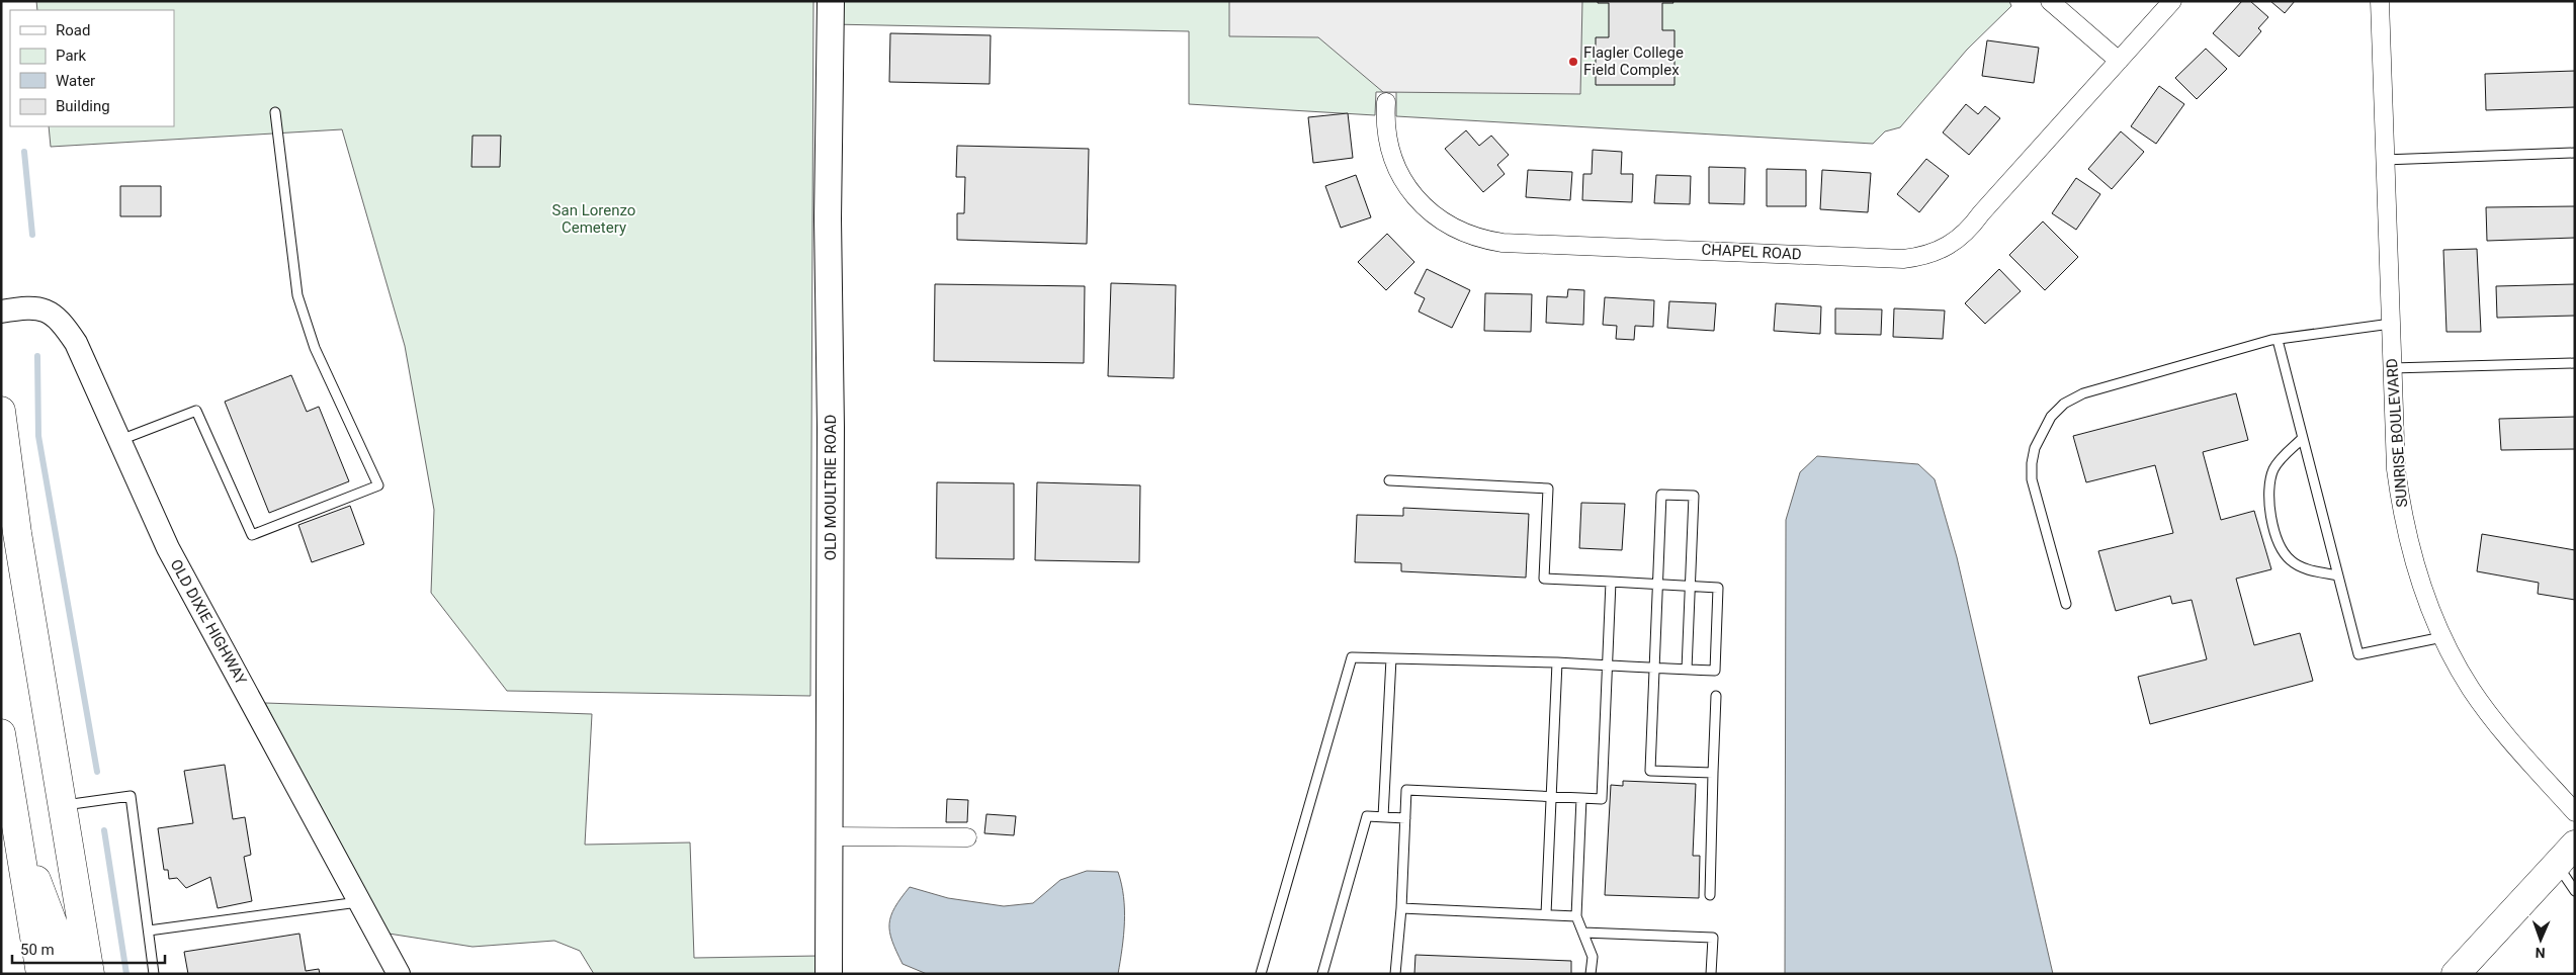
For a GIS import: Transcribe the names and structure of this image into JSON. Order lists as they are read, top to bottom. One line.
{"streets":{"main road":["OLD MOULTRIE ROAD"],"street":["CHAPEL ROAD","SUNRISE BOULEVARD","OLD DIXIE HIGHWAY"]},"parks":["San Lorenzo Cemetery"],"places":["Flagler College Field Complex"],"legend":["Road","Park","Water","Building"],"scale_bar":"50 m","north":"bottom"}
